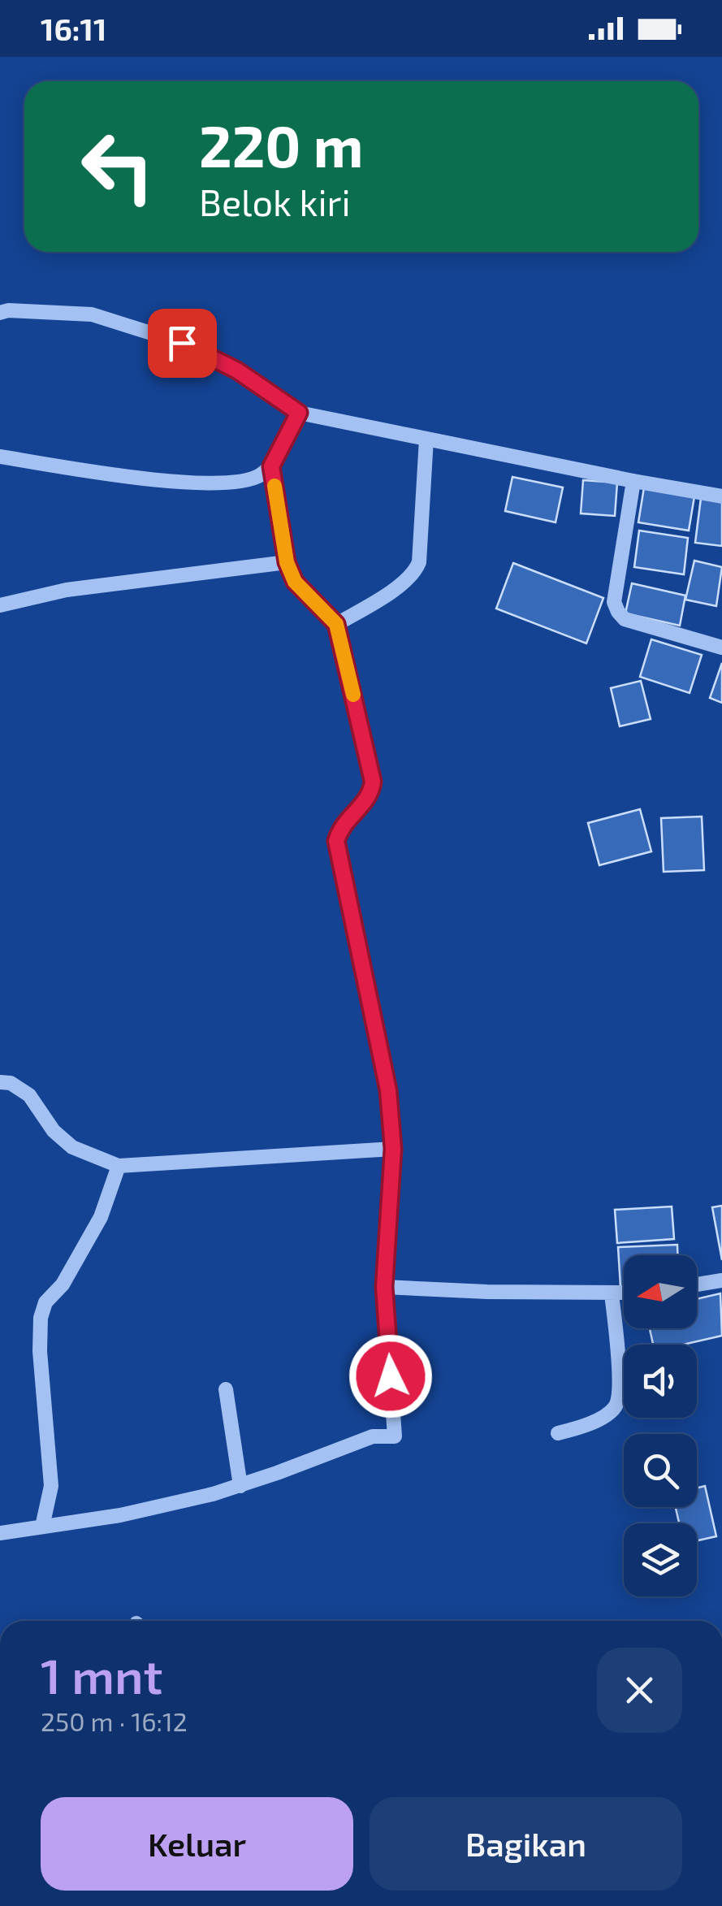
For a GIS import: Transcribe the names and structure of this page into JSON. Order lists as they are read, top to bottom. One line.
{"north":"left","page":{"status":"16:11","turn":["220 m","Belok kiri"],"heading":["1 mnt","250 m · 16:12"],"buttons":["Keluar","Bagikan"]}}
